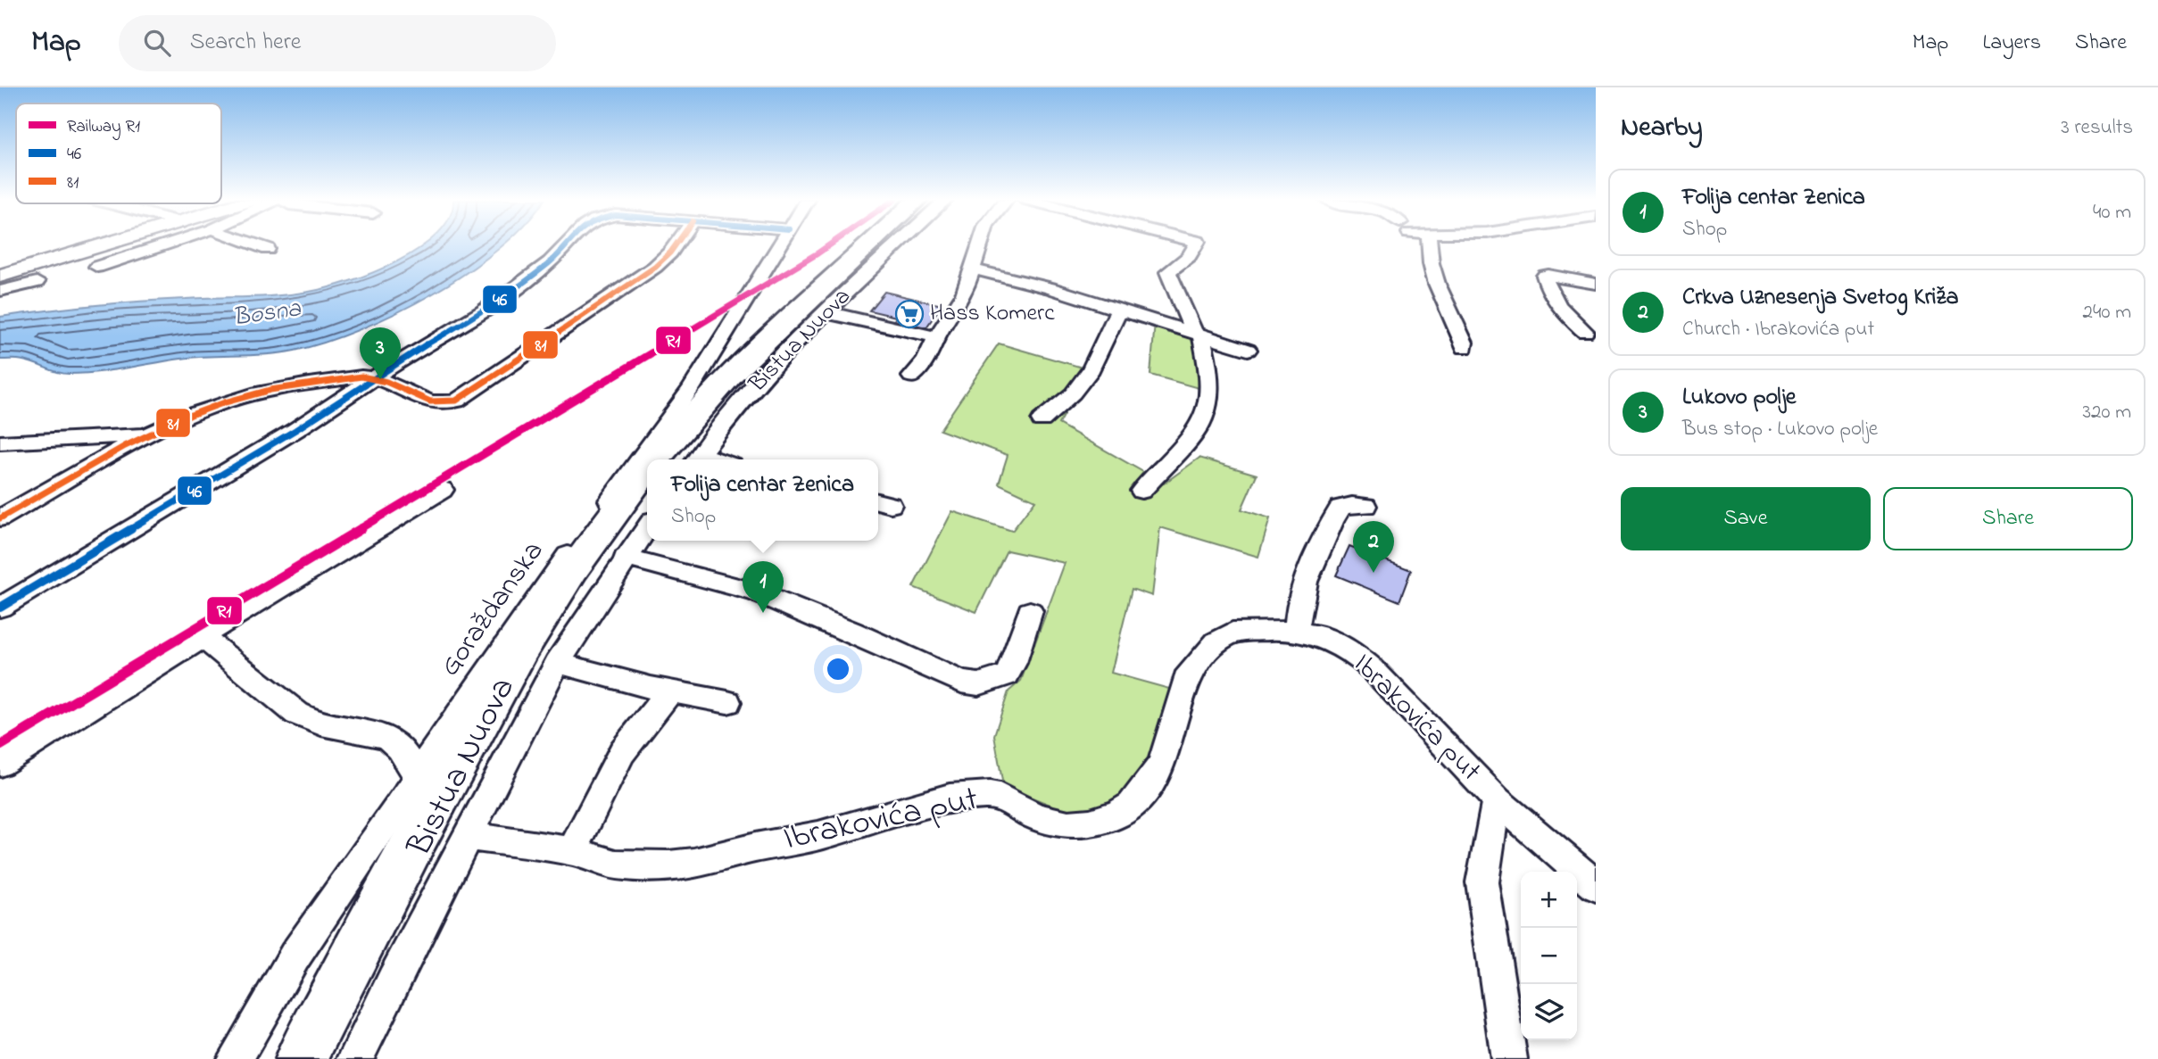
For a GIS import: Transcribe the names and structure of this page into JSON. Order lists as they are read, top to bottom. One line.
{"streets":{"street":["Bistua Nuova","Goraždanska","Ibrakovića put"]},"crossings":[["Bistua Nuova","Ibrakovića put"]],"water":["Bosna"],"places":{"supermarket":["Hass Komerc"]},"lines":["rail line R1","transit line 46","transit line 81"],"legend":["Railway R1","46","81"],"page":{"header":"Map","search":"Search here","nav":["Map","Layers","Share"],"heading":["Nearby","3 results"],"list":[{"mark":"1","name":"Folija centar Zenica","note":"Shop","value":"40 m"},{"mark":"2","name":"Crkva Uznesenja Svetog Križa","note":"Church · Ibrakovića put","value":"240 m"},{"mark":"3","name":"Lukovo polje","note":"Bus stop · Lukovo polje","value":"320 m"}],"pins":["3","2","1"],"popup":["Folija centar Zenica","Shop"],"buttons":["Save","Share"],"map_buttons":["+","−"]}}
